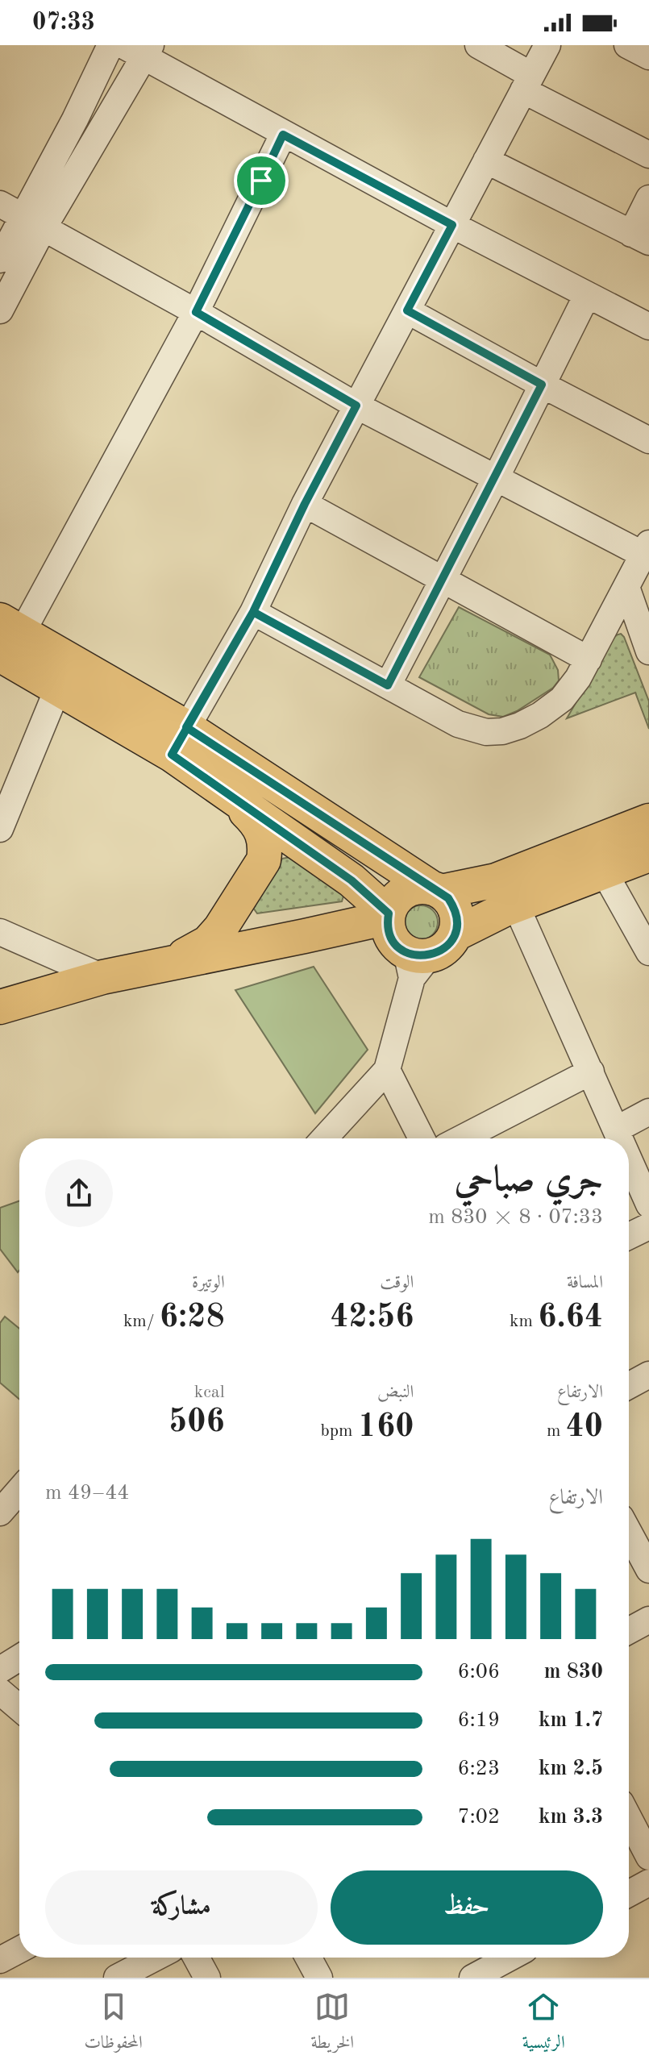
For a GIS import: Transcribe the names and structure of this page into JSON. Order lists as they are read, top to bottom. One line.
{"page":{"status":"07:33","heading":["جري صباحي","07:33 · 8 × 830 m"],"stats":[["المسافة","6.64 km"],["الوقت","42:56"],["الوتيرة","6:28 /km"],["الارتفاع","40 m"],["النبض","160 bpm"],["kcal","506"]],"chart":["الارتفاع","44–49 m"],"list":[{"name":"830 m","note":"6:06"},{"name":"1.7 km","note":"6:19"},{"name":"2.5 km","note":"6:23"},{"name":"3.3 km","note":"7:02"}],"buttons":["حفظ","مشاركة"],"tabs":["الرئيسية","الخريطة","المحفوظات"]}}
